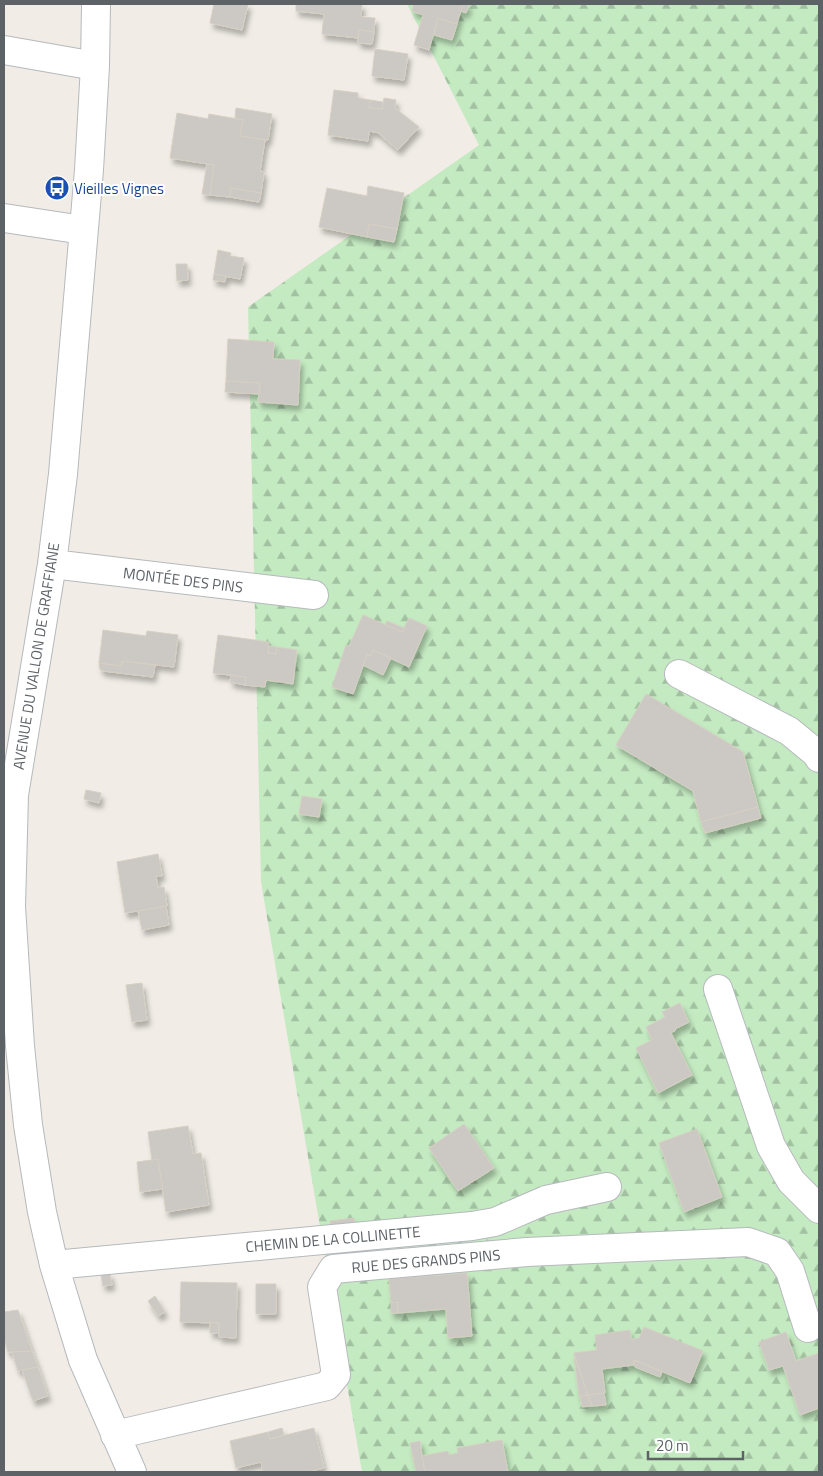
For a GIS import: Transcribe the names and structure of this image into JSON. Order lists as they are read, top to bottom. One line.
{"streets":{"street":["MONTÉE DES PINS","AVENUE DU VALLON DE GRAFFIANE","CHEMIN DE LA COLLINETTE","RUE DES GRANDS PINS"]},"crossings":[["MONTÉE DES PINS","AVENUE DU VALLON DE GRAFFIANE"],["AVENUE DU VALLON DE GRAFFIANE","CHEMIN DE LA COLLINETTE"],["AVENUE DU VALLON DE GRAFFIANE","RUE DES GRANDS PINS"]],"places":{"bus stop":["Vieilles Vignes"]},"scale_bar":"20 m"}
